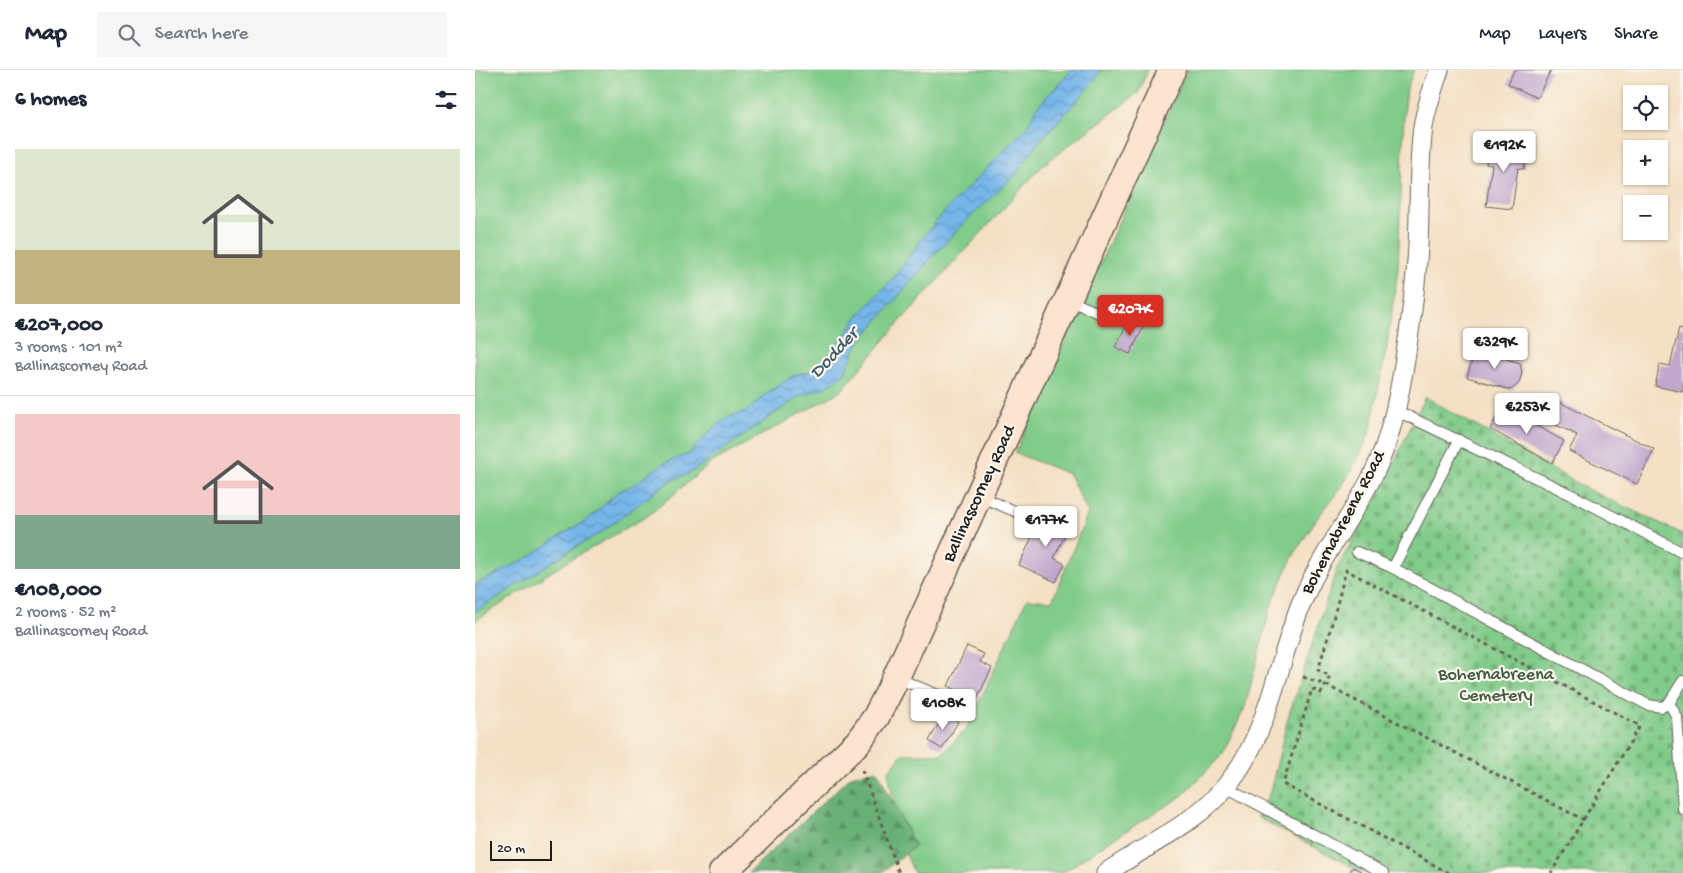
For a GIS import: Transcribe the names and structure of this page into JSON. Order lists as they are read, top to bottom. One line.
{"streets":{"main road":["Ballinascorney Road"],"street":["Bohernabreena Road"]},"water":["Dodder"],"parks":["Bohernabreena Cemetery"],"scale_bar":"20 m","page":{"header":"Map","search":"Search here","nav":["Map","Layers","Share"],"heading":"6 homes","map_buttons":["+","−"],"list":[{"name":"€207,000","note":"3 rooms · 101 m² · Ballinascorney Road"},{"name":"€108,000","note":"2 rooms · 52 m² · Ballinascorney Road"}],"price":["€192K","€207K","€329K","€253K","€177K","€108K"],"scale":"20 m"}}
